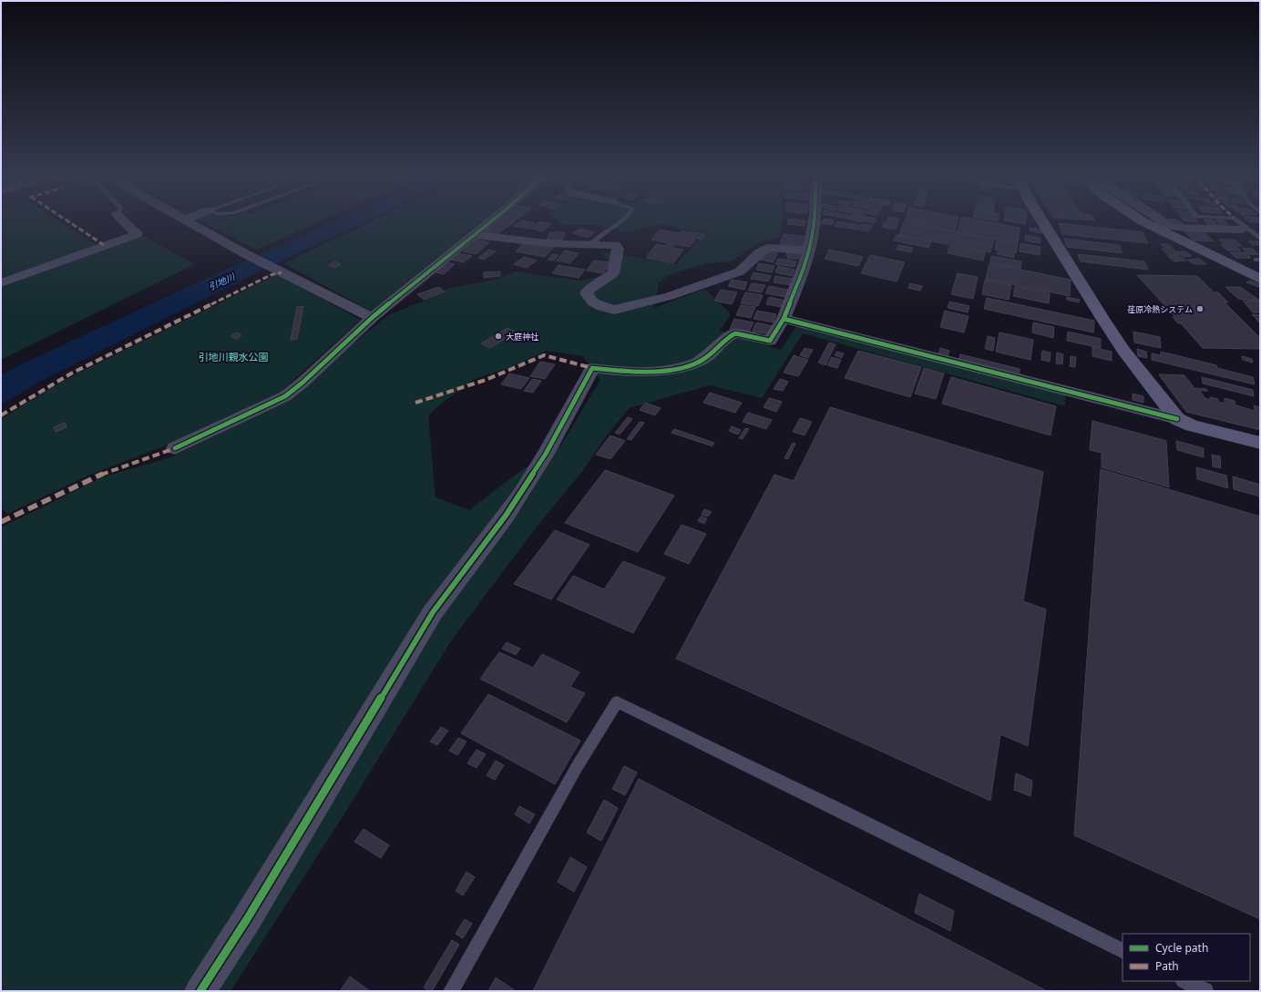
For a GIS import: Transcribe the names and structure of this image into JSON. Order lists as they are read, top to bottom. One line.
{"water":["引地川"],"parks":["引地川親水公園"],"places":["荏原冷熱システム","大庭神社"],"legend":["Cycle path","Path"]}
